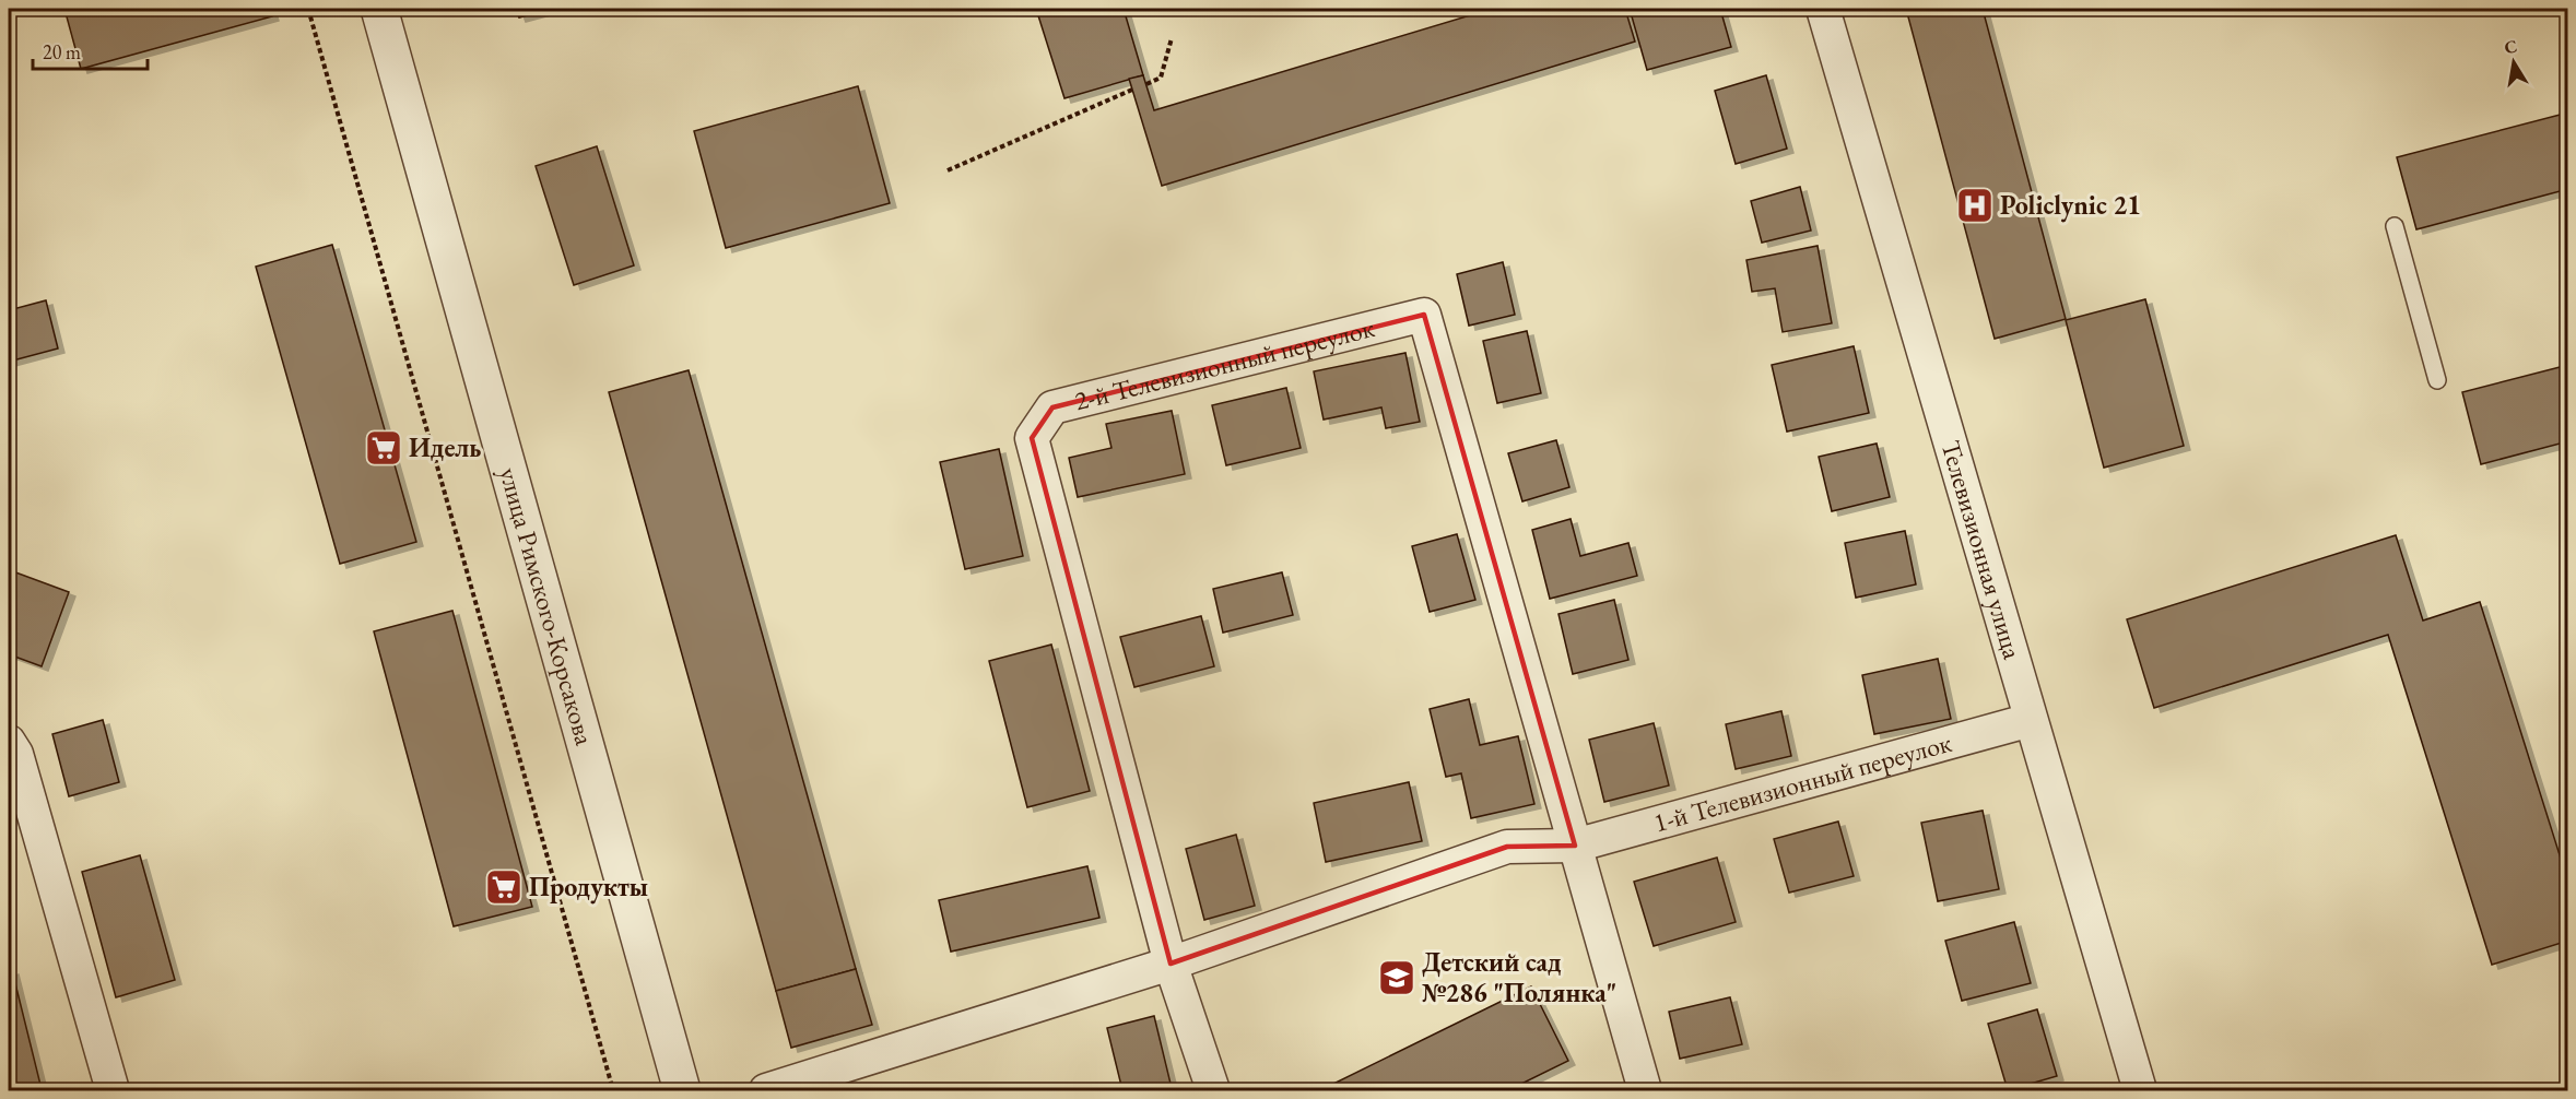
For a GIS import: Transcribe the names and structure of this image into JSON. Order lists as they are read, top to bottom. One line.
{"streets":{"street":["2-й Телевизионный переулок","Телевизионная улица","улица Римского-Корсакова","1-й Телевизионный переулок"]},"crossings":[["2-й Телевизионный переулок","1-й Телевизионный переулок"],["Телевизионная улица","1-й Телевизионный переулок"]],"places":{"hospital":["Policlynic 21"],"supermarket":["Идель","Продукты"],"school or university":["Детский сад №286 \"Полянка\""]},"scale_bar":"20 m","north":"top"}
